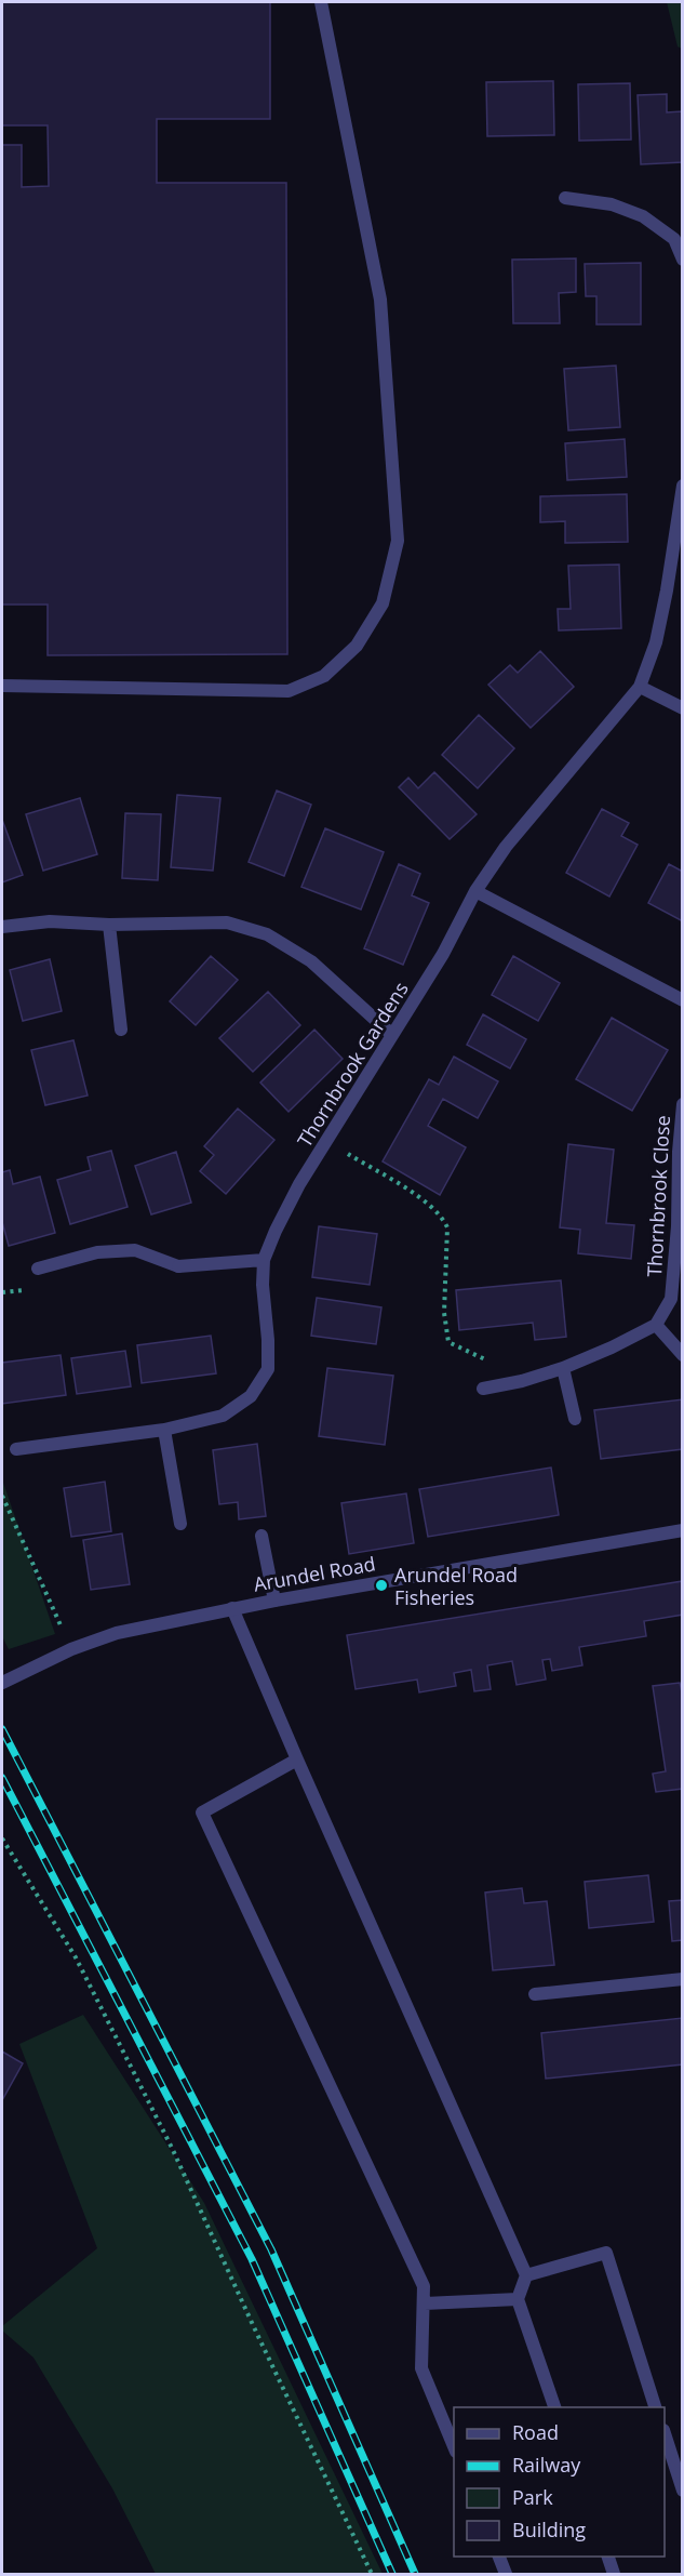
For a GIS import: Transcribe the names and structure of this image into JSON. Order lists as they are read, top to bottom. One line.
{"streets":{"street":["Thornbrook Gardens","Thornbrook Close","Arundel Road"]},"places":["Arundel Road Fisheries"],"legend":["Road","Railway","Park","Building"]}
